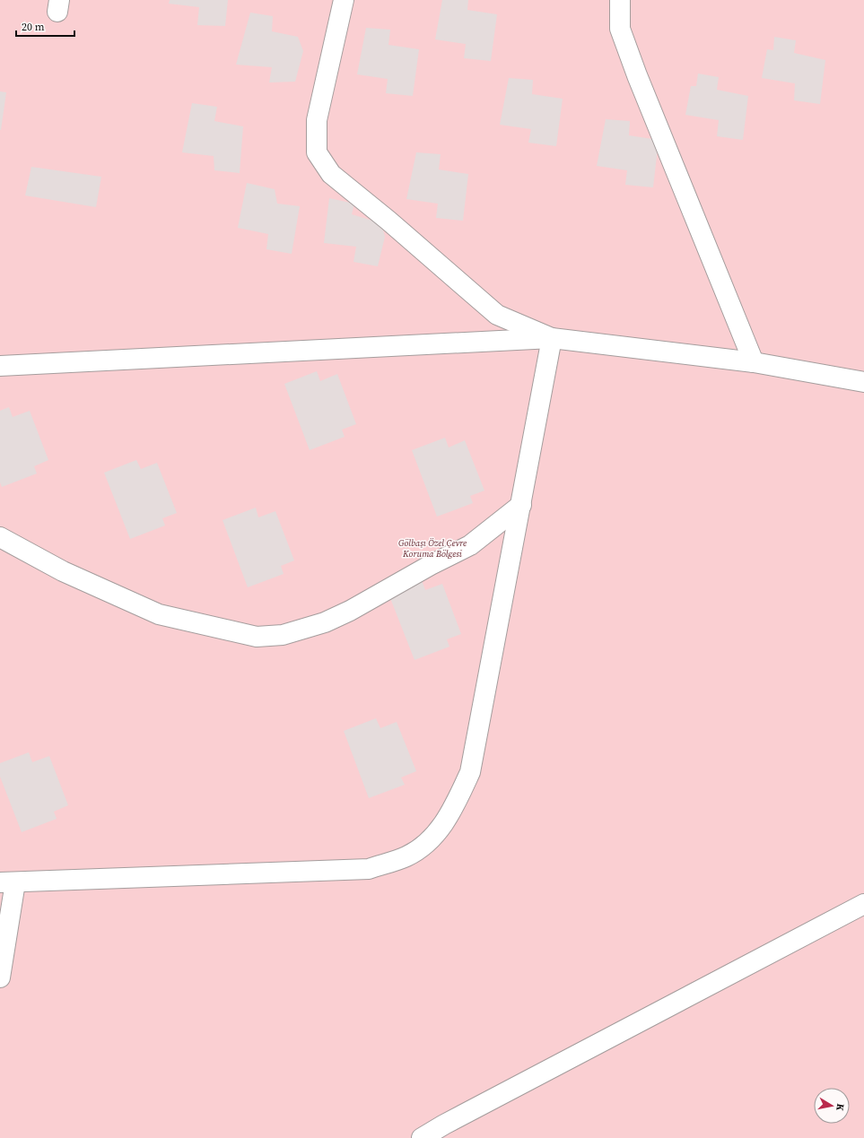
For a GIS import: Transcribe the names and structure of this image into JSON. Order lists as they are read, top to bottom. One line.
{"parks":["Gölbaşı Özel Çevre Koruma Bölgesi"],"scale_bar":"20 m","north":"right"}
